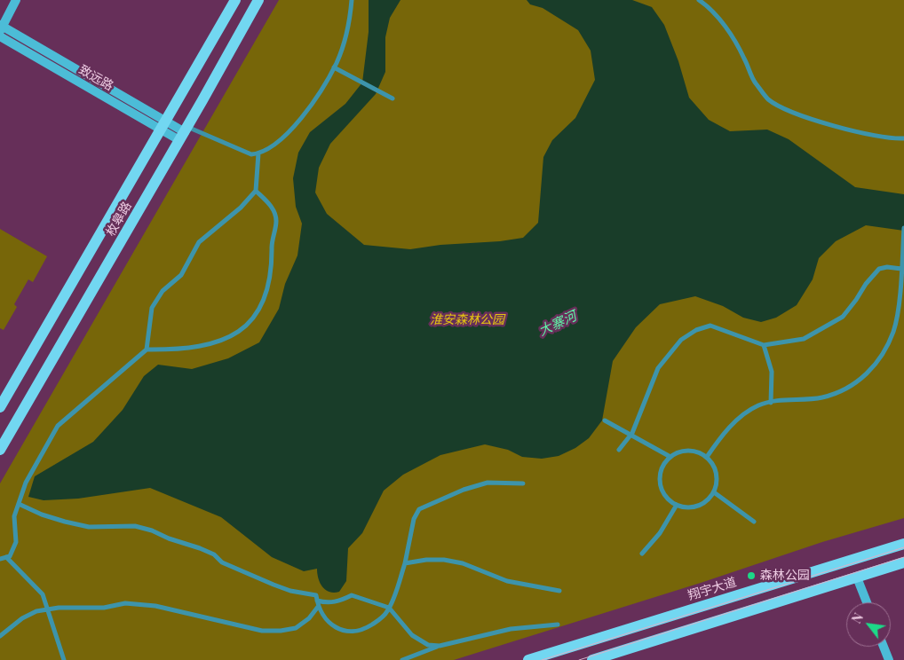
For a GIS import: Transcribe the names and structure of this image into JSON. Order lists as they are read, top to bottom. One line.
{"streets":{"main road":["枚皋路","翔宇大道"],"street":["致远路"]},"crossings":[["致远路","枚皋路"]],"water":["大寨河"],"parks":["淮安森林公园"],"places":["森林公园"],"north":"top left"}
